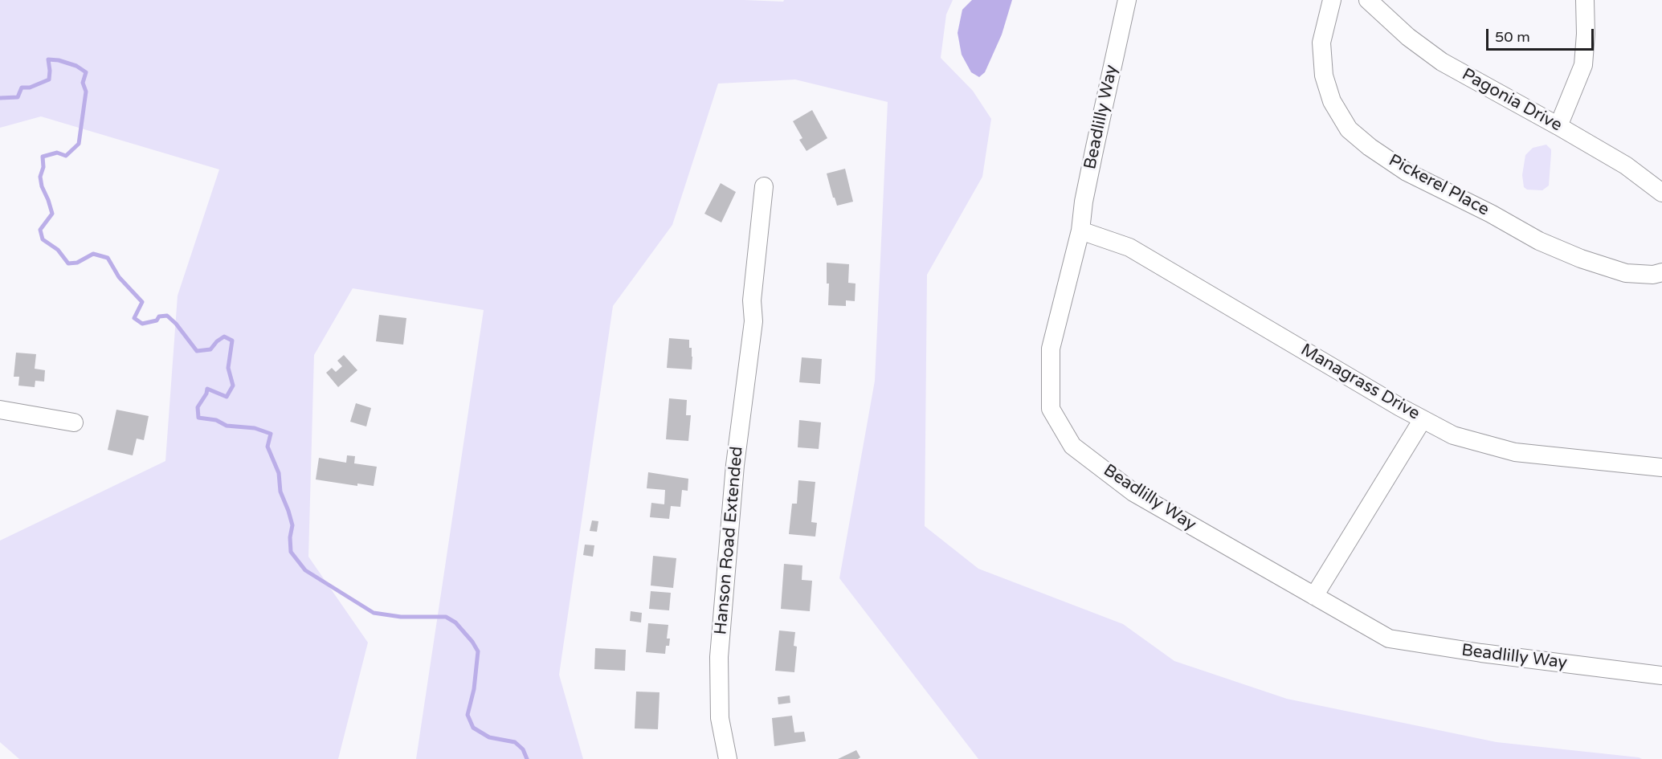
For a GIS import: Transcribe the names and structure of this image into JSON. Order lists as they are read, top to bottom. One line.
{"streets":{"street":["Pagonia Drive","Beadlilly Way","Pickerel Place","Managrass Drive","Hanson Road Extended"]},"crossings":[["Beadlilly Way","Managrass Drive"]],"scale_bar":"50 m"}
